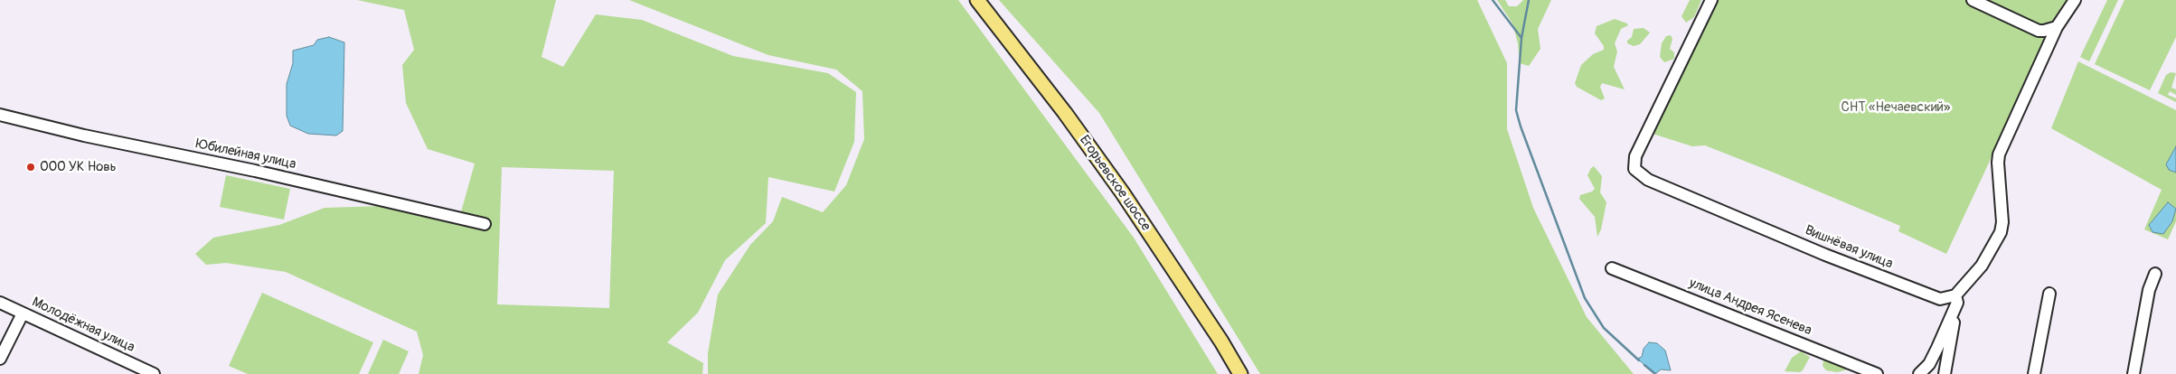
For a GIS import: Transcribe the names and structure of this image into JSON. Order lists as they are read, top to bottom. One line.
{"streets":{"main road":["Егорьевское шоссе"],"street":["Юбилейная улица","Вишнёвая улица","улица Андрея Ясенева","Молодёжная улица"]},"parks":["СНТ «Нечаевский»"],"places":["ООО УК Новь"]}
